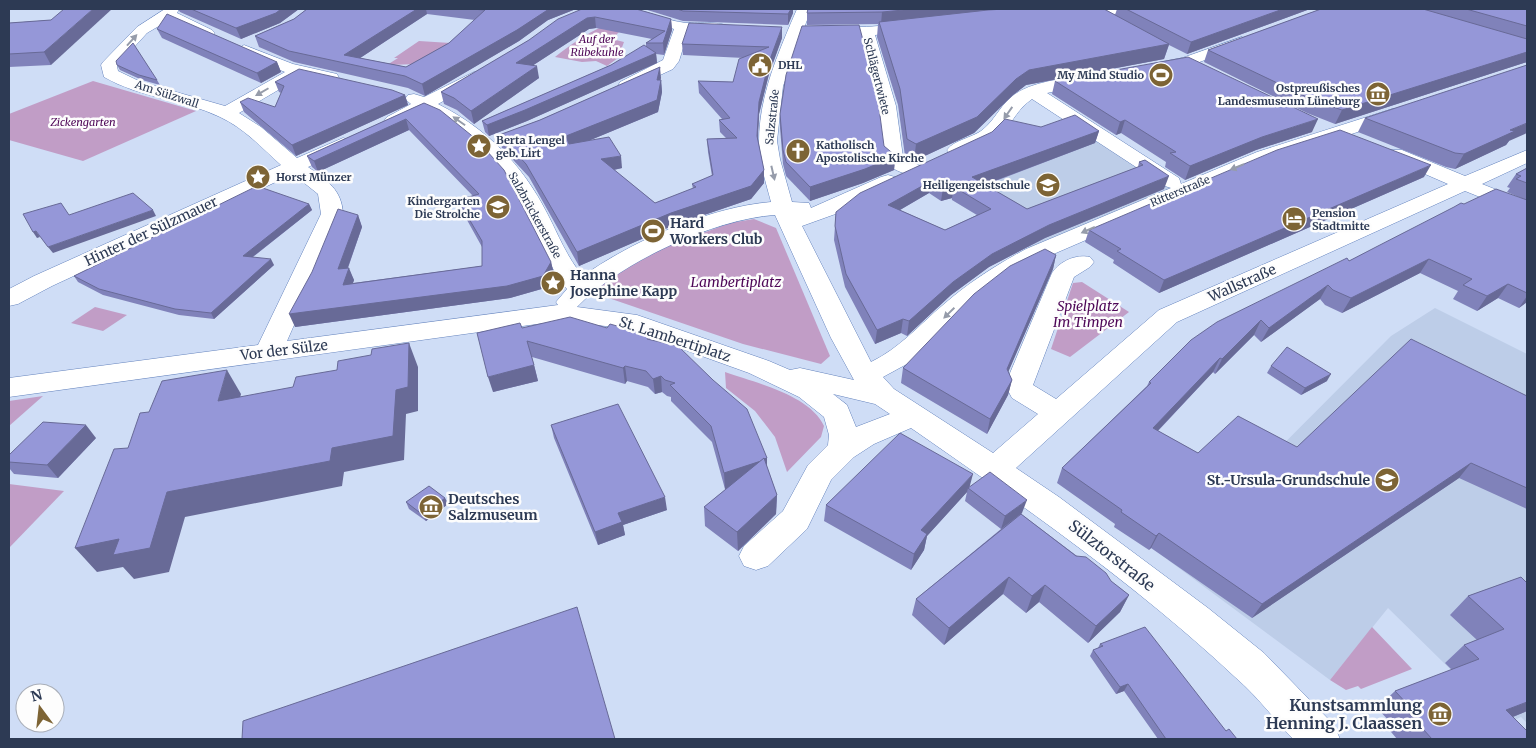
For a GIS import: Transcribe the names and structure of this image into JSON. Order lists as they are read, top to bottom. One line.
{"streets":{"street":["Schlägertwiete","Am Sülzwall","Salzstraße","Ritterstraße","Salzbrückerstraße","Hinter der Sülzmauer","Wallstraße","St. Lambertiplatz","Vor der Sülze","Sülztorstraße"]},"crossings":[["Salzstraße","Ritterstraße"],["Salzstraße","St. Lambertiplatz"],["Salzstraße","Sülztorstraße"],["Wallstraße","Sülztorstraße"],["St. Lambertiplatz","Vor der Sülze"],["St. Lambertiplatz","Sülztorstraße"]],"one_way":["Salzstraße"],"parks":["Auf der Rübekuhle","Zickengarten","Lambertiplatz","Spielplatz Im Timpen"],"places":{"public building":["DHL"],"sports":["My Mind Studio","Hard Workers Club"],"museum":["Ostpreußisches Landesmuseum Lüneburg","Deutsches Salzmuseum","Kunstsammlung Henning J. Claassen"],"place":["Berta Lengel geb. Lirt","Horst Münzer","Hanna Josephine Kapp"],"church":["Katholisch Apostolische Kirche"],"school or university":["Heiligengeistschule","Kindergarten Die Strolche","St.-Ursula-Grundschule"],"hotel":["Pension Stadtmitte"]},"north":"top"}
